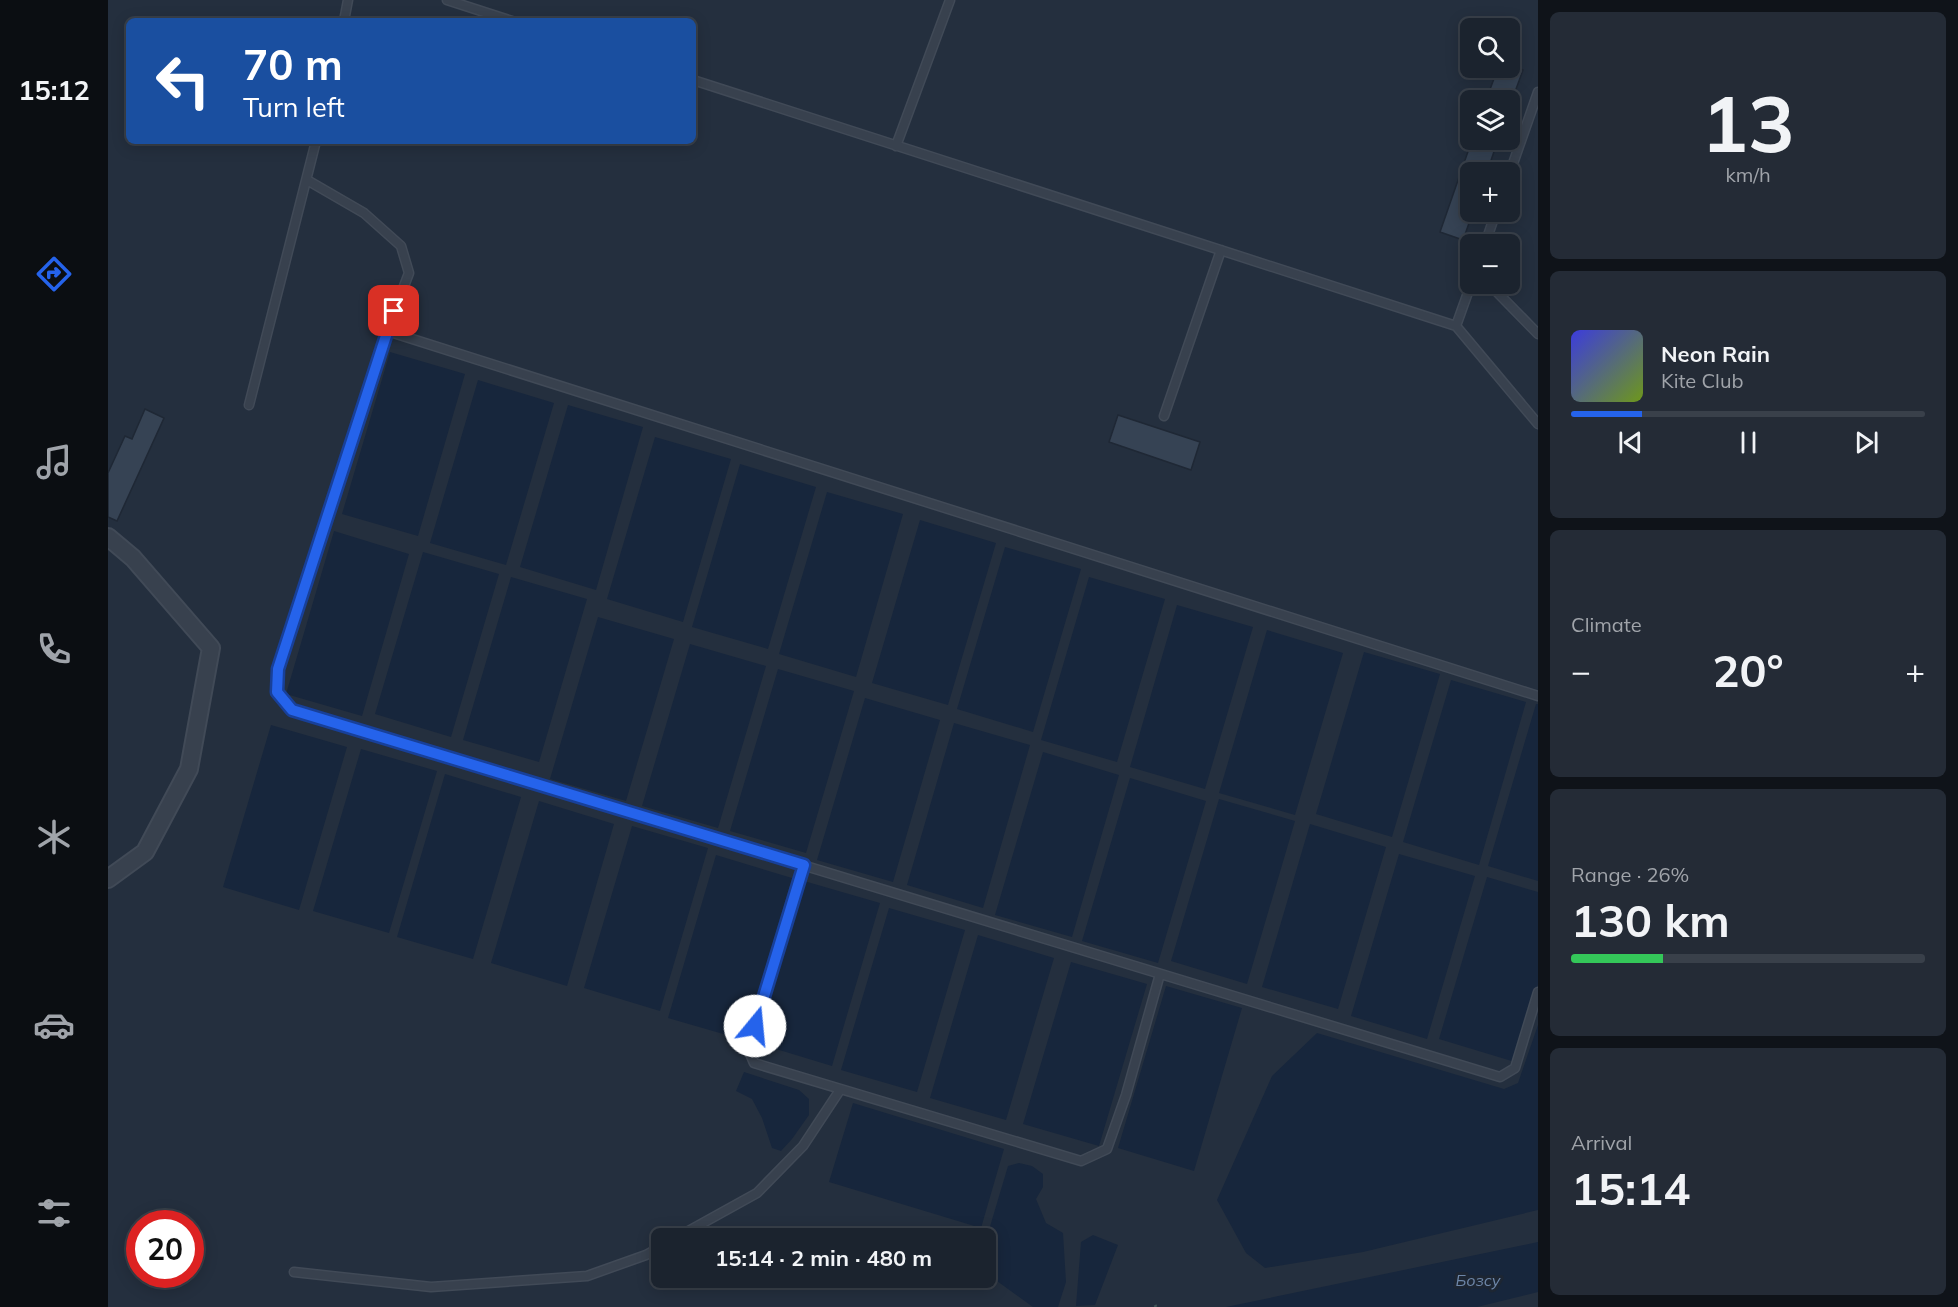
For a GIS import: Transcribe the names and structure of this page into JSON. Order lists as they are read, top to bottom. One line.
{"water":["Бозсу"],"page":{"tabs":"15:12","tile":[["13","km/h"],"Climate",["Range · 26%","130 km"],["Arrival","15:14"]],"map_buttons":["+","−"],"turn":["70 m","Turn left"],"song":["Neon Rain","Kite Club"],"heat":["−","20°","+"],"limit":"20","trip":"15:14 · 2 min · 480 m"}}
